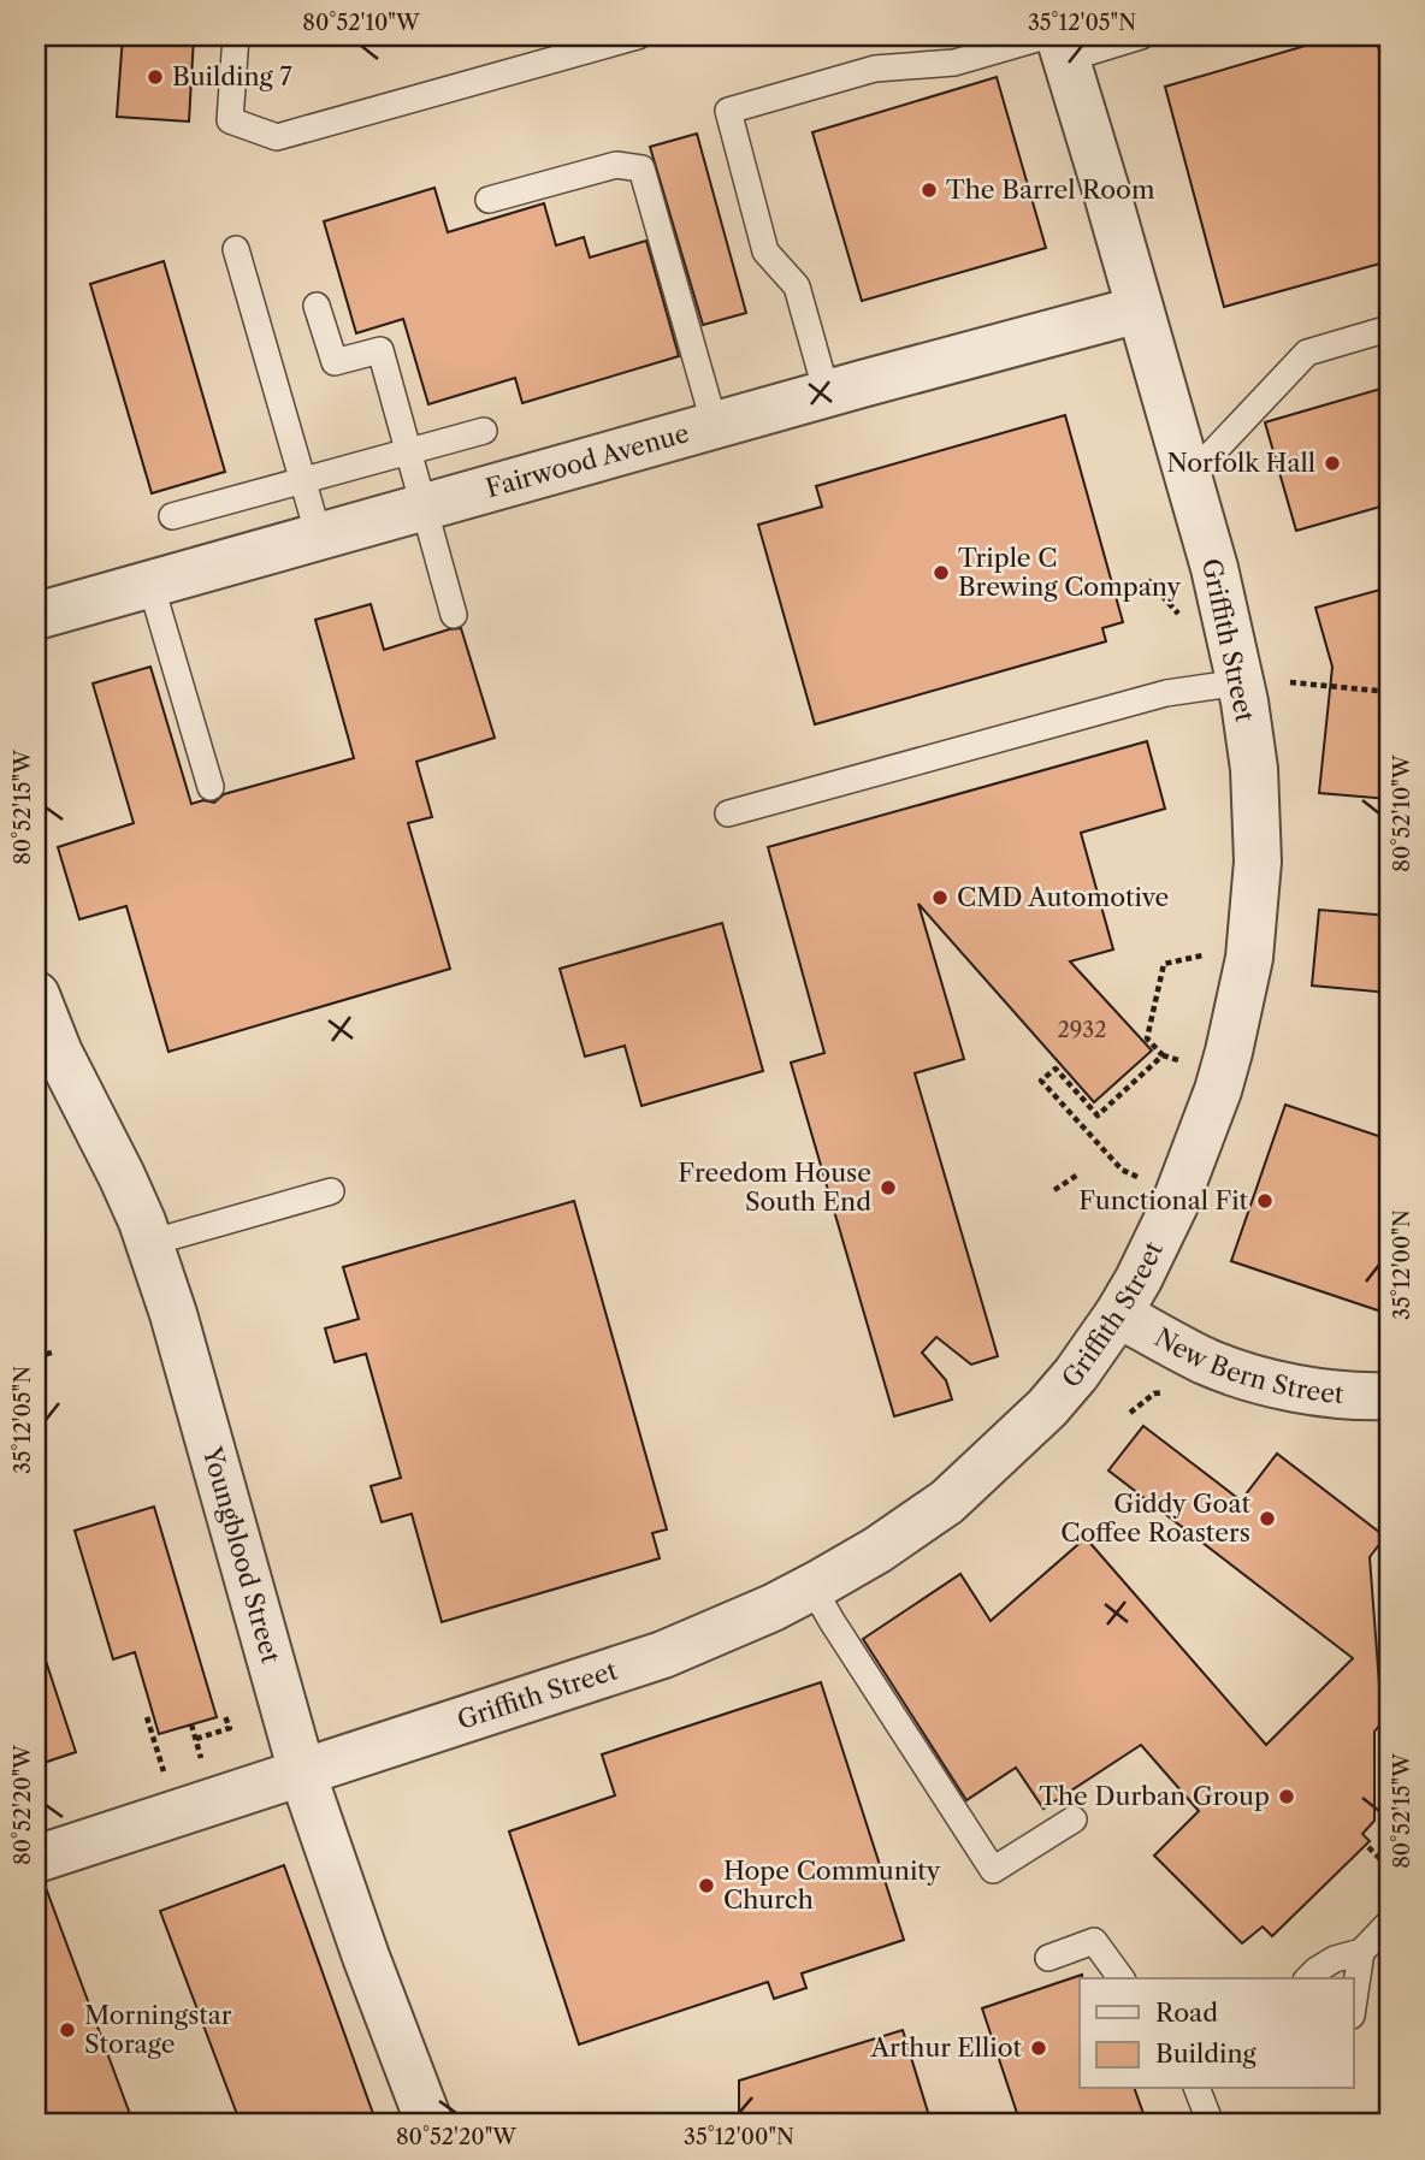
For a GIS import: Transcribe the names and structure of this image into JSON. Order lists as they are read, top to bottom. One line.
{"streets":{"street":["Fairwood Avenue","Griffith Street","New Bern Street","Youngblood Street"]},"crossings":[["Fairwood Avenue","Griffith Street"],["Griffith Street","New Bern Street"],["Griffith Street","Youngblood Street"]],"places":["Building 7","The Barrel Room","Norfolk Hall","Triple C Brewing Company","CMD Automotive","Freedom House South End","Functional Fit","Giddy Goat Coffee Roasters","The Durban Group","Hope Community Church","Morningstar Storage","Arthur Elliot"],"house_numbers":["2932"],"legend":["Road","Building"],"coordinates":["80°52'10\"W","35°12'05\"N","80°52'15\"W","35°12'00\"N","80°52'20\"W"]}
